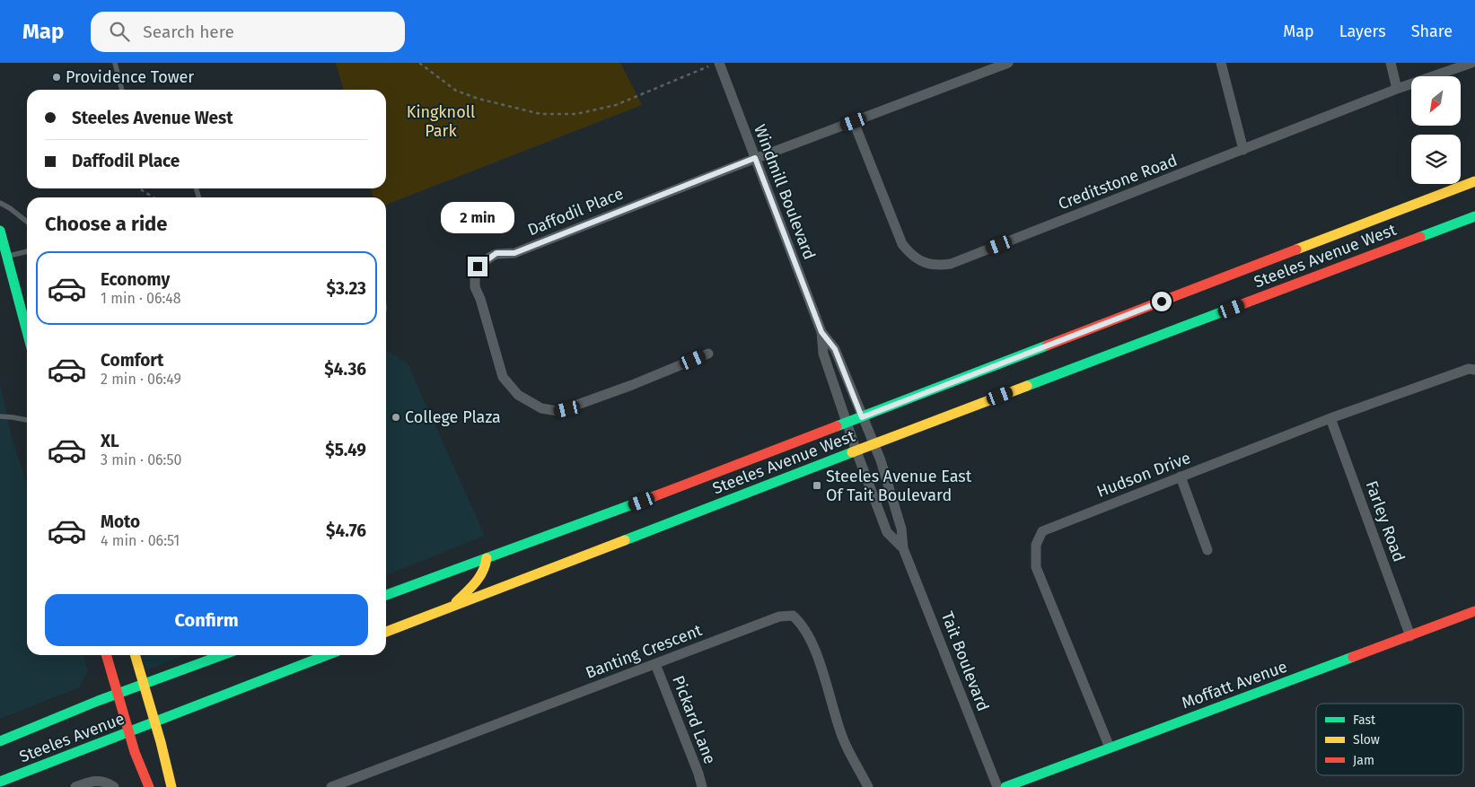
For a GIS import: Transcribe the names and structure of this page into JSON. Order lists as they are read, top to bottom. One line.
{"streets":{"main road":["Steeles Avenue West","Moffatt Avenue","Steeles Avenue"],"street":["Creditstone Road","Windmill Boulevard","Daffodil Place","Hudson Drive","Farley Road","Banting Crescent","Tait Boulevard","Pickard Lane"]},"crossings":[["Creditstone Road","Daffodil Place"],["Windmill Boulevard","Daffodil Place"],["Windmill Boulevard","Steeles Avenue West"],["Windmill Boulevard","Tait Boulevard"],["Steeles Avenue West","Tait Boulevard"],["Hudson Drive","Farley Road"],["Hudson Drive","Moffatt Avenue"],["Farley Road","Moffatt Avenue"],["Banting Crescent","Pickard Lane"]],"parks":["Kingknoll Park"],"places":{"other":["Providence Tower","College Plaza"],"transit":["Steeles Avenue East Of Tait Boulevard"]},"legend":["Fast","Slow","Jam"],"north":"bottom left","page":{"header":"Map","search":"Search here","nav":["Map","Layers","Share"],"banner":["Steeles Avenue West","Daffodil Place"],"heading":"Choose a ride","bubble":"2 min","list":[{"name":"Economy","note":"1 min · 06:48","value":"$3.23"},{"name":"Comfort","note":"2 min · 06:49","value":"$4.36"},{"name":"XL","note":"3 min · 06:50","value":"$5.49"},{"name":"Moto","note":"4 min · 06:51","value":"$4.76"}],"buttons":"Confirm"}}
